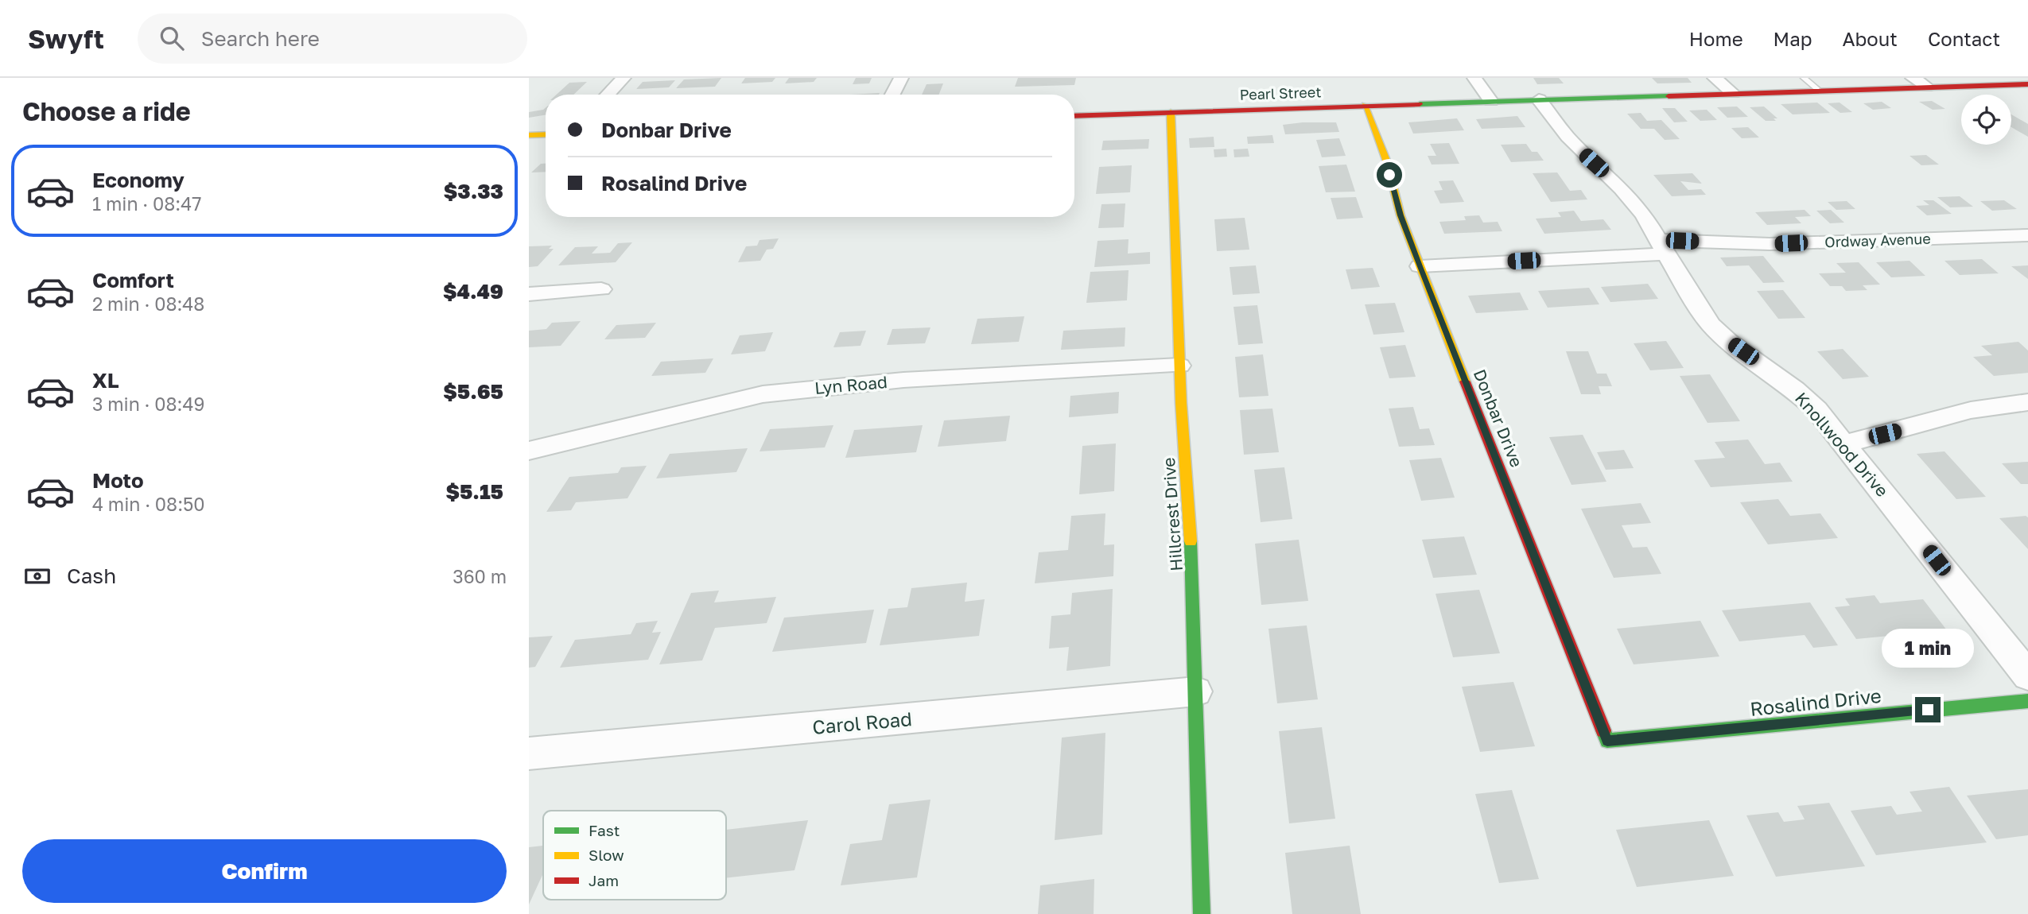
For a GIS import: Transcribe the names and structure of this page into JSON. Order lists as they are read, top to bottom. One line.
{"streets":{"street":["Pearl Street","Ordway Avenue","Lyn Road","Donbar Drive","Knollwood Drive","Hillcrest Drive","Rosalind Drive","Carol Road"]},"crossings":[["Pearl Street","Donbar Drive"],["Pearl Street","Knollwood Drive"],["Pearl Street","Hillcrest Drive"],["Ordway Avenue","Donbar Drive"],["Ordway Avenue","Knollwood Drive"],["Lyn Road","Hillcrest Drive"],["Donbar Drive","Rosalind Drive"],["Hillcrest Drive","Carol Road"]],"legend":["Fast","Slow","Jam"],"page":{"header":"Swyft","search":"Search here","nav":["Home","Map","About","Contact"],"heading":"Choose a ride","banner":["Donbar Drive","Rosalind Drive"],"list":[{"name":"Economy","note":"1 min · 08:47","value":"$3.33"},{"name":"Comfort","note":"2 min · 08:48","value":"$4.49"},{"name":"XL","note":"3 min · 08:49","value":"$5.65"},{"name":"Moto","note":"4 min · 08:50","value":"$5.15"}],"pay":["Cash","360 m"],"bubble":"1 min","buttons":"Confirm"}}
